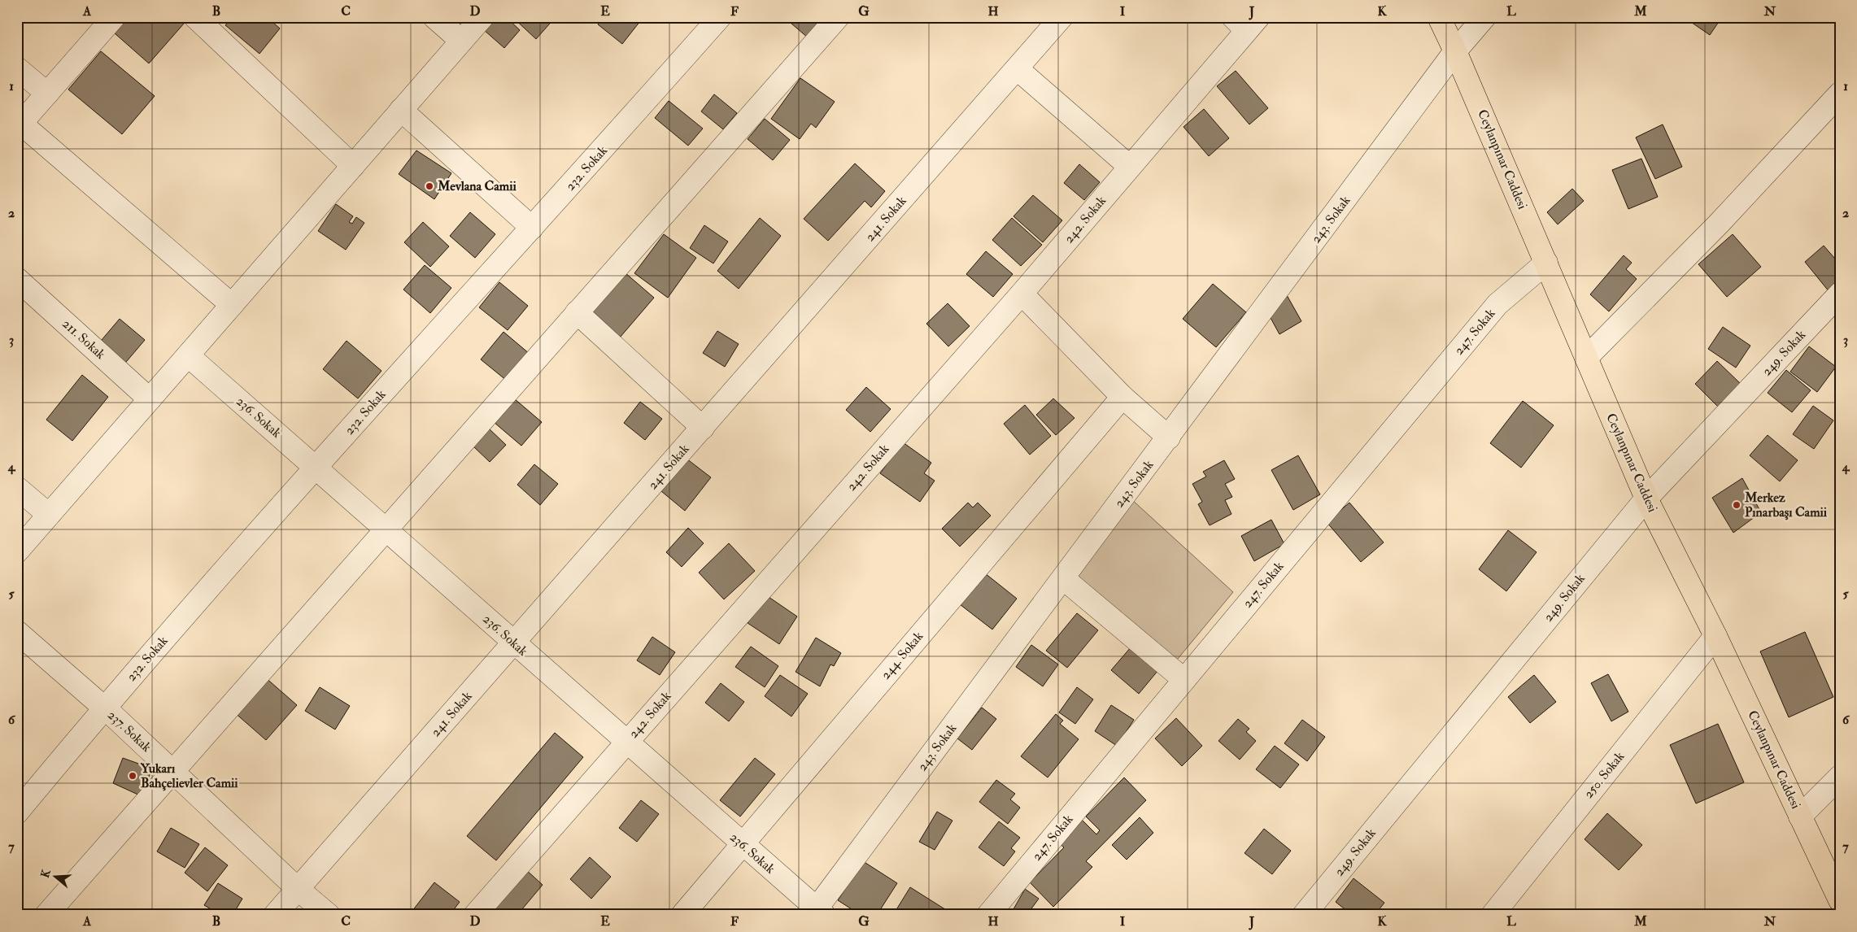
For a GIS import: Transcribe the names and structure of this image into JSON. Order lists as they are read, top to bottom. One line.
{"streets":{"main road":["Ceylanpınar Caddesi"],"street":["232. Sokak","241. Sokak","242. Sokak","243. Sokak","247. Sokak","211. Sokak","249. Sokak","236. Sokak","244. Sokak","237. Sokak","250. Sokak"]},"crossings":[["Ceylanpınar Caddesi","243. Sokak"],["Ceylanpınar Caddesi","247. Sokak"],["Ceylanpınar Caddesi","249. Sokak"],["Ceylanpınar Caddesi","250. Sokak"],["232. Sokak","236. Sokak"],["232. Sokak","237. Sokak"],["241. Sokak","236. Sokak"],["241. Sokak","237. Sokak"],["242. Sokak","236. Sokak"],["243. Sokak","236. Sokak"],["236. Sokak","244. Sokak"]],"places":["Mevlana Camii","Merkez Pınarbaşı Camii","Yukarı Bahçelievler Camii"],"north":"left","grid":{"columns":["A","B","C","D","E","F","G","H","I","J","K","L","M","N"],"rows":["1","2","3","4","5","6","7"]}}
